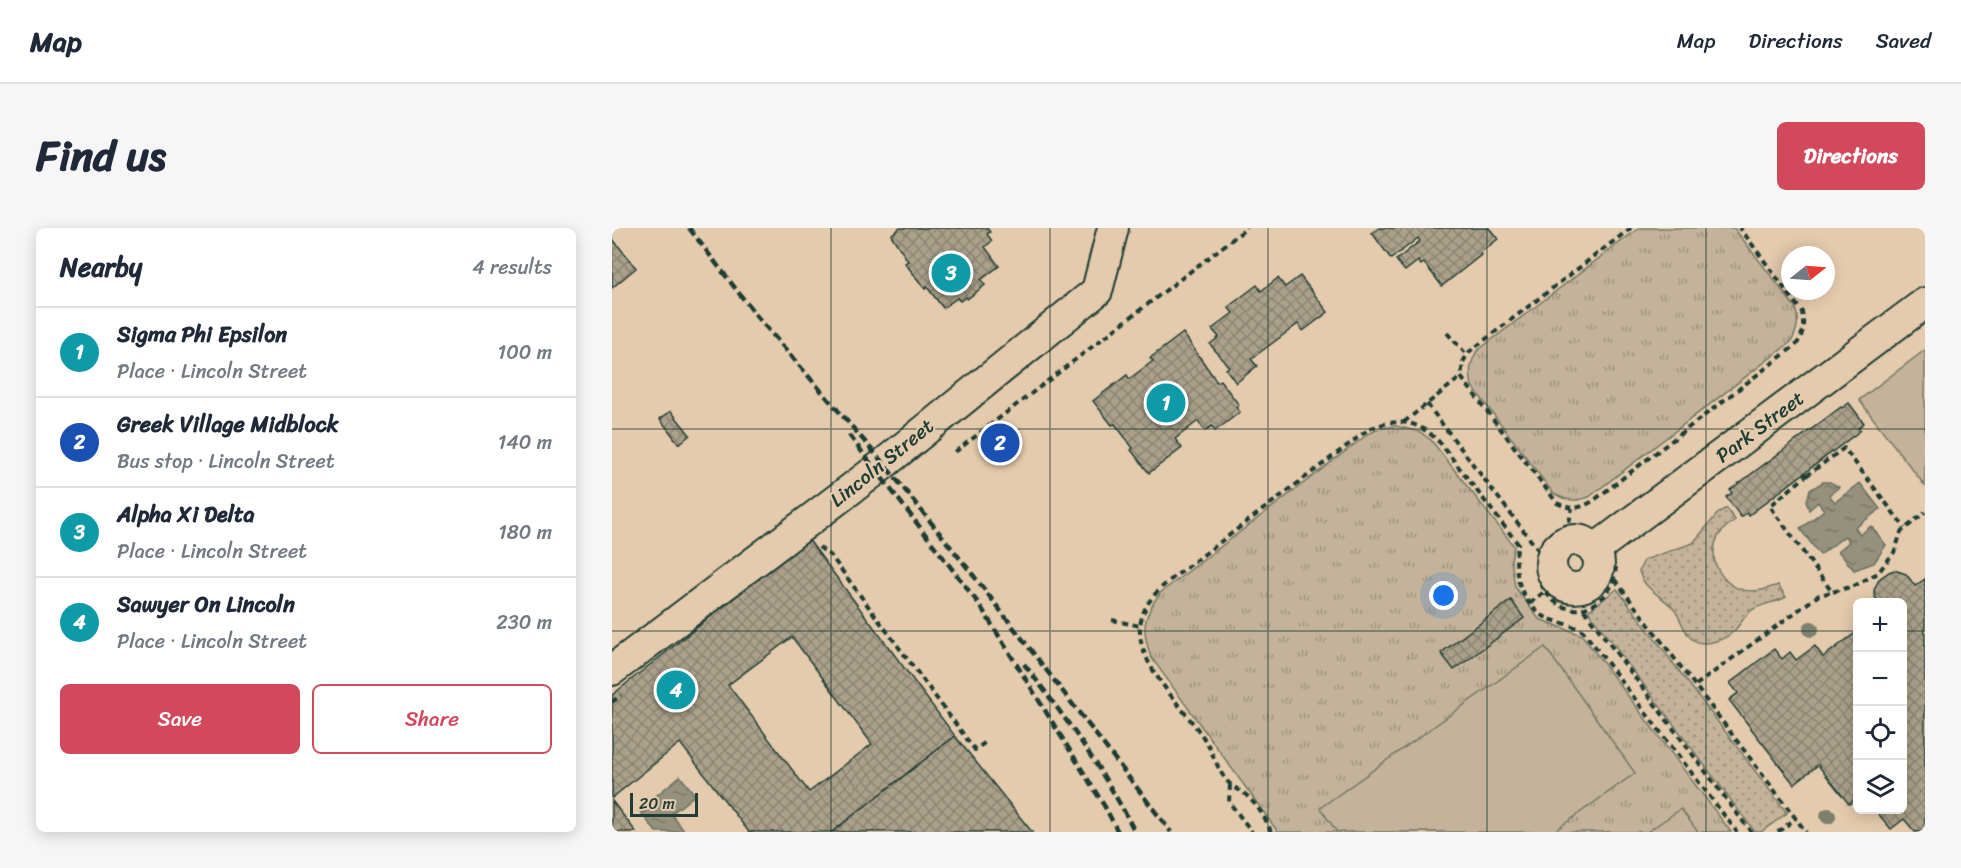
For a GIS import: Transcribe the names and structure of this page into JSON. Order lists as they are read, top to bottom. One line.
{"streets":{"street":["Park Street","Lincoln Street"]},"scale_bar":"20 m","north":"right","page":{"header":"Map","nav":["Map","Directions","Saved"],"title":"Find us","buttons":["Directions",["Save","Share"]],"heading":["Nearby","4 results"],"pins":["3","1","2","4"],"list":[{"mark":"1","name":"Sigma Phi Epsilon","note":"Place · Lincoln Street","value":"100 m"},{"mark":"2","name":"Greek Village Midblock","note":"Bus stop · Lincoln Street","value":"140 m"},{"mark":"3","name":"Alpha Xi Delta","note":"Place · Lincoln Street","value":"180 m"},{"mark":"4","name":"Sawyer On Lincoln","note":"Place · Lincoln Street","value":"230 m"}],"map_buttons":["+","−"],"scale":"20 m"}}
